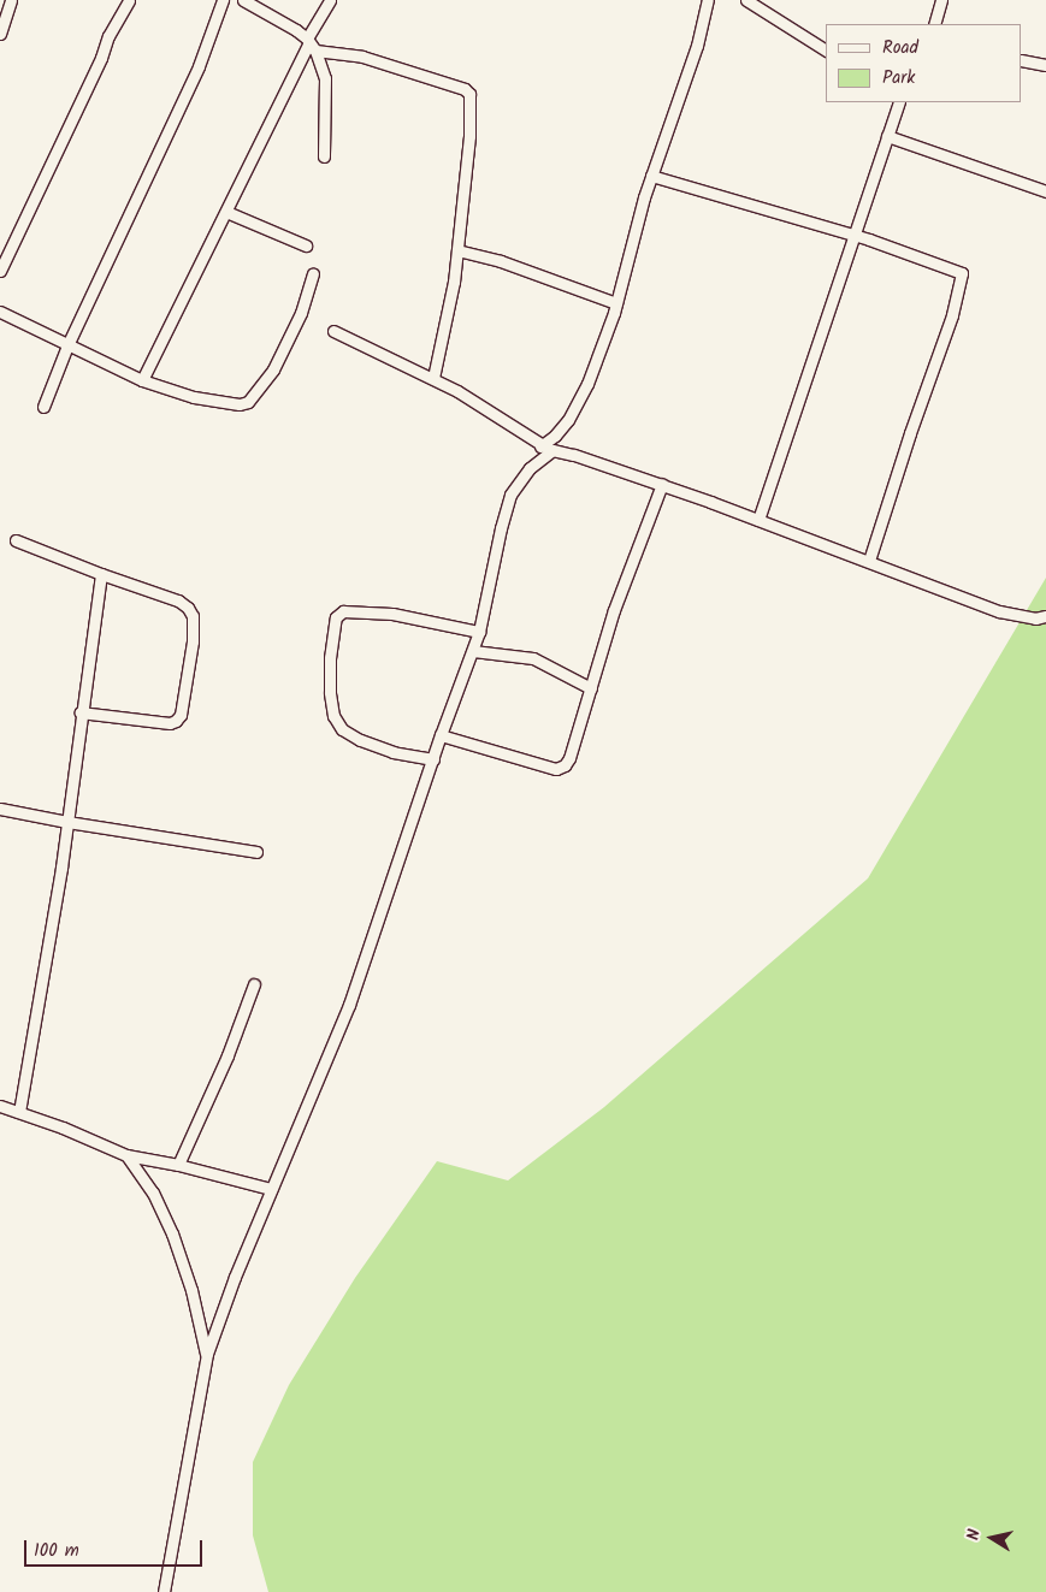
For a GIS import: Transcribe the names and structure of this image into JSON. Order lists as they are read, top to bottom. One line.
{"legend":["Road","Park"],"scale_bar":"100 m","north":"left"}
